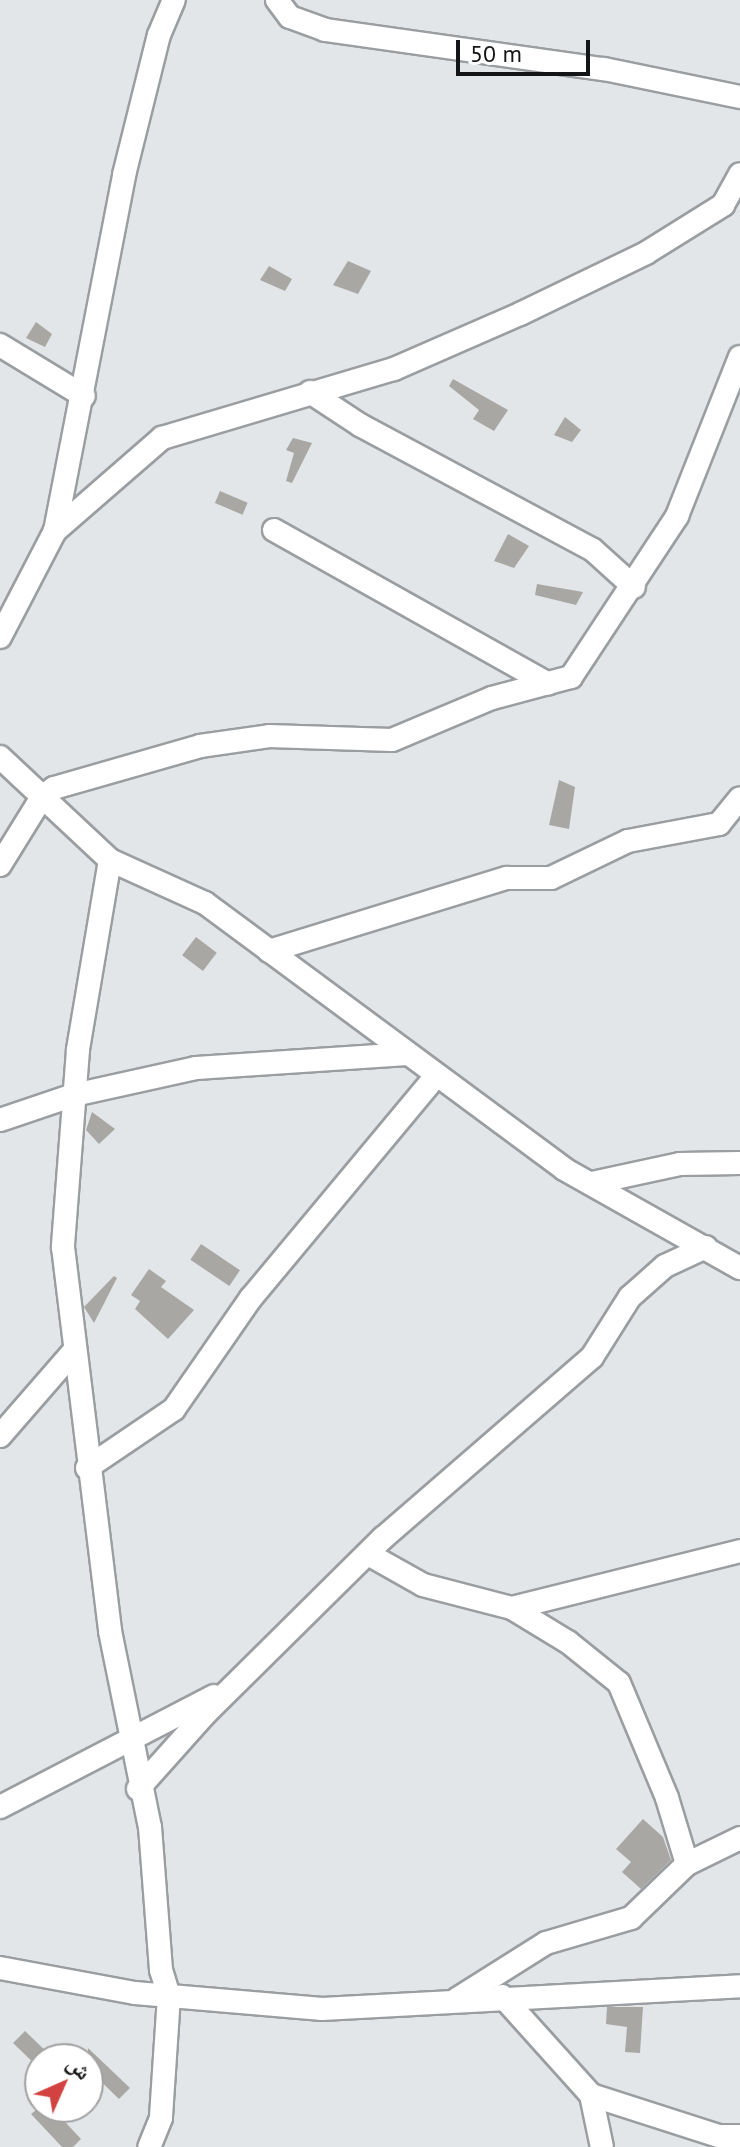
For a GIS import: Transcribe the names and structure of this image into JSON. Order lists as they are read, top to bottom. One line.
{"scale_bar":"50 m","north":"top right"}
